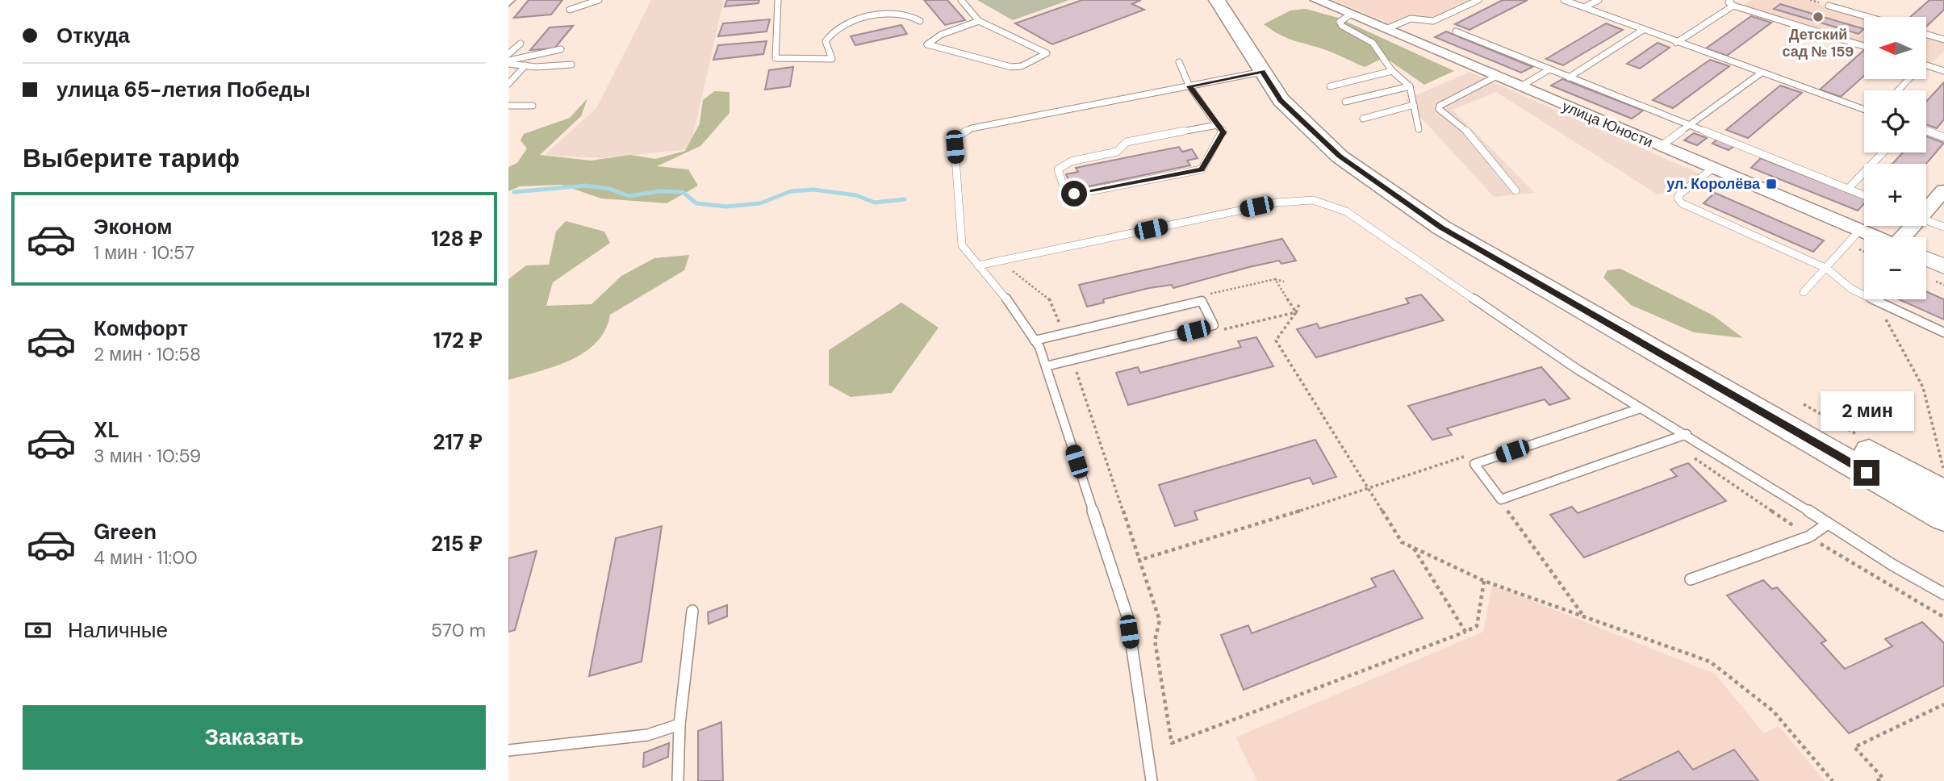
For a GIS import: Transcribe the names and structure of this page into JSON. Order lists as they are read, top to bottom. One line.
{"streets":{"street":["улица Юности"]},"places":{"other":["Детский сад № 159"],"transit":["ул. Королёва"]},"north":"left","page":{"banner":["Откуда","улица 65-летия Победы"],"map_buttons":["+","−"],"heading":"Выберите тариф","list":[{"name":"Эконом","note":"1 мин · 10:57","value":"128 ₽"},{"name":"Комфорт","note":"2 мин · 10:58","value":"172 ₽"},{"name":"XL","note":"3 мин · 10:59","value":"217 ₽"},{"name":"Green","note":"4 мин · 11:00","value":"215 ₽"}],"bubble":"2 мин","pay":["Наличные","570 m"],"buttons":"Заказать"}}
